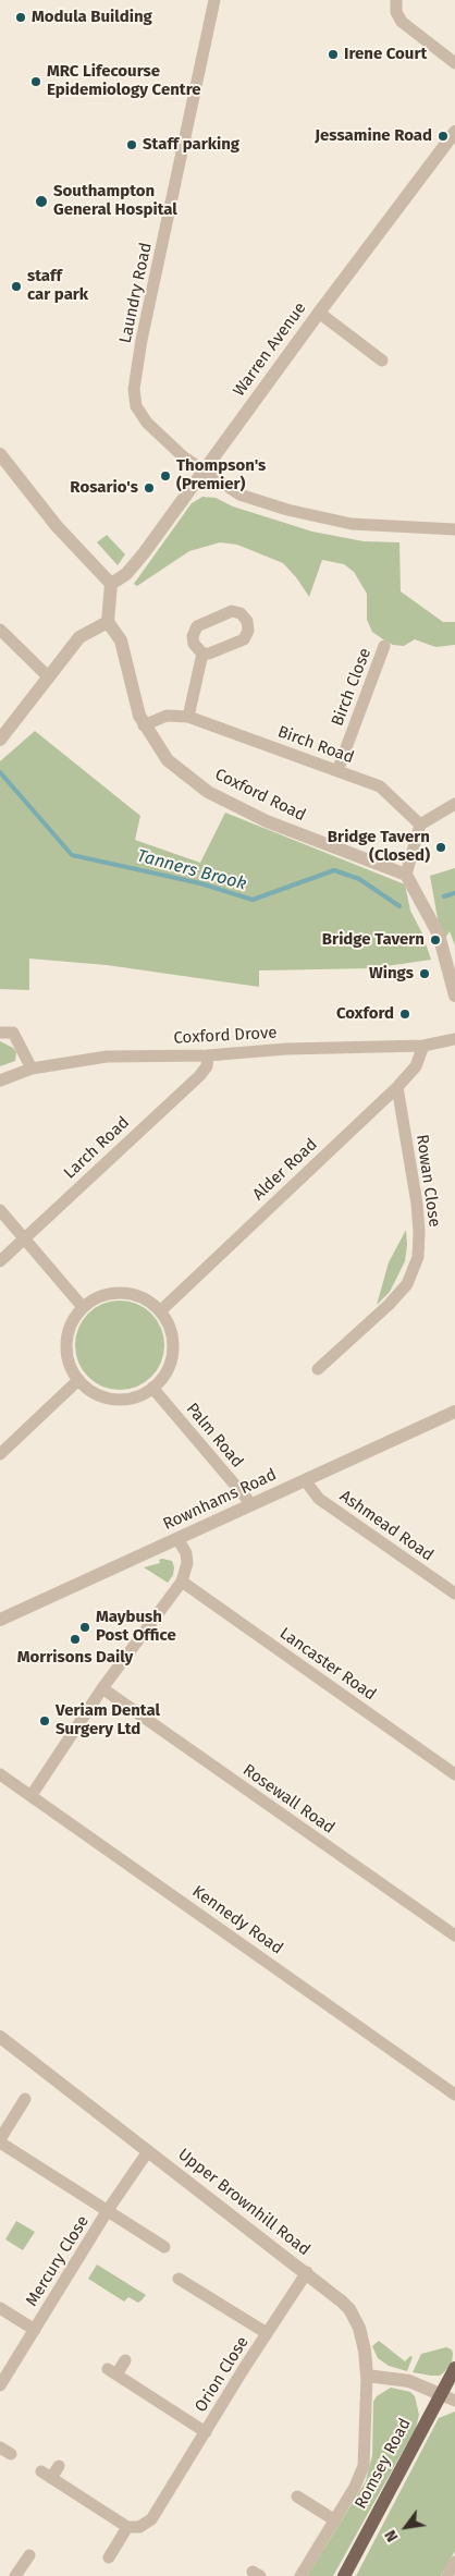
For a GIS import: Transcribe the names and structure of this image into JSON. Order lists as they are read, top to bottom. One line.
{"streets":{"main road":["Romsey Road"],"street":["Laundry Road","Warren Avenue","Birch Close","Birch Road","Coxford Road","Coxford Drove","Larch Road","Alder Road","Rowan Close","Palm Road","Rownhams Road","Ashmead Road","Lancaster Road","Rosewall Road","Kennedy Road","Upper Brownhill Road","Mercury Close","Orion Close"]},"crossings":[["Laundry Road","Warren Avenue"],["Birch Close","Birch Road"],["Birch Road","Coxford Road"],["Coxford Drove","Larch Road"],["Coxford Drove","Alder Road"],["Alder Road","Rowan Close"],["Alder Road","Palm Road"],["Palm Road","Rownhams Road"],["Rownhams Road","Ashmead Road"],["Upper Brownhill Road","Mercury Close"],["Upper Brownhill Road","Orion Close"]],"water":["Tanners Brook"],"places":["Modula Building","Irene Court","MRC Lifecourse Epidemiology Centre","Jessamine Road","Staff parking","Southampton General Hospital","staff car park","Thompson's (Premier)","Rosario's","Bridge Tavern (Closed)","Bridge Tavern","Wings","Coxford","Maybush Post Office","Morrisons Daily","Veriam Dental Surgery Ltd"],"north":"bottom left"}
